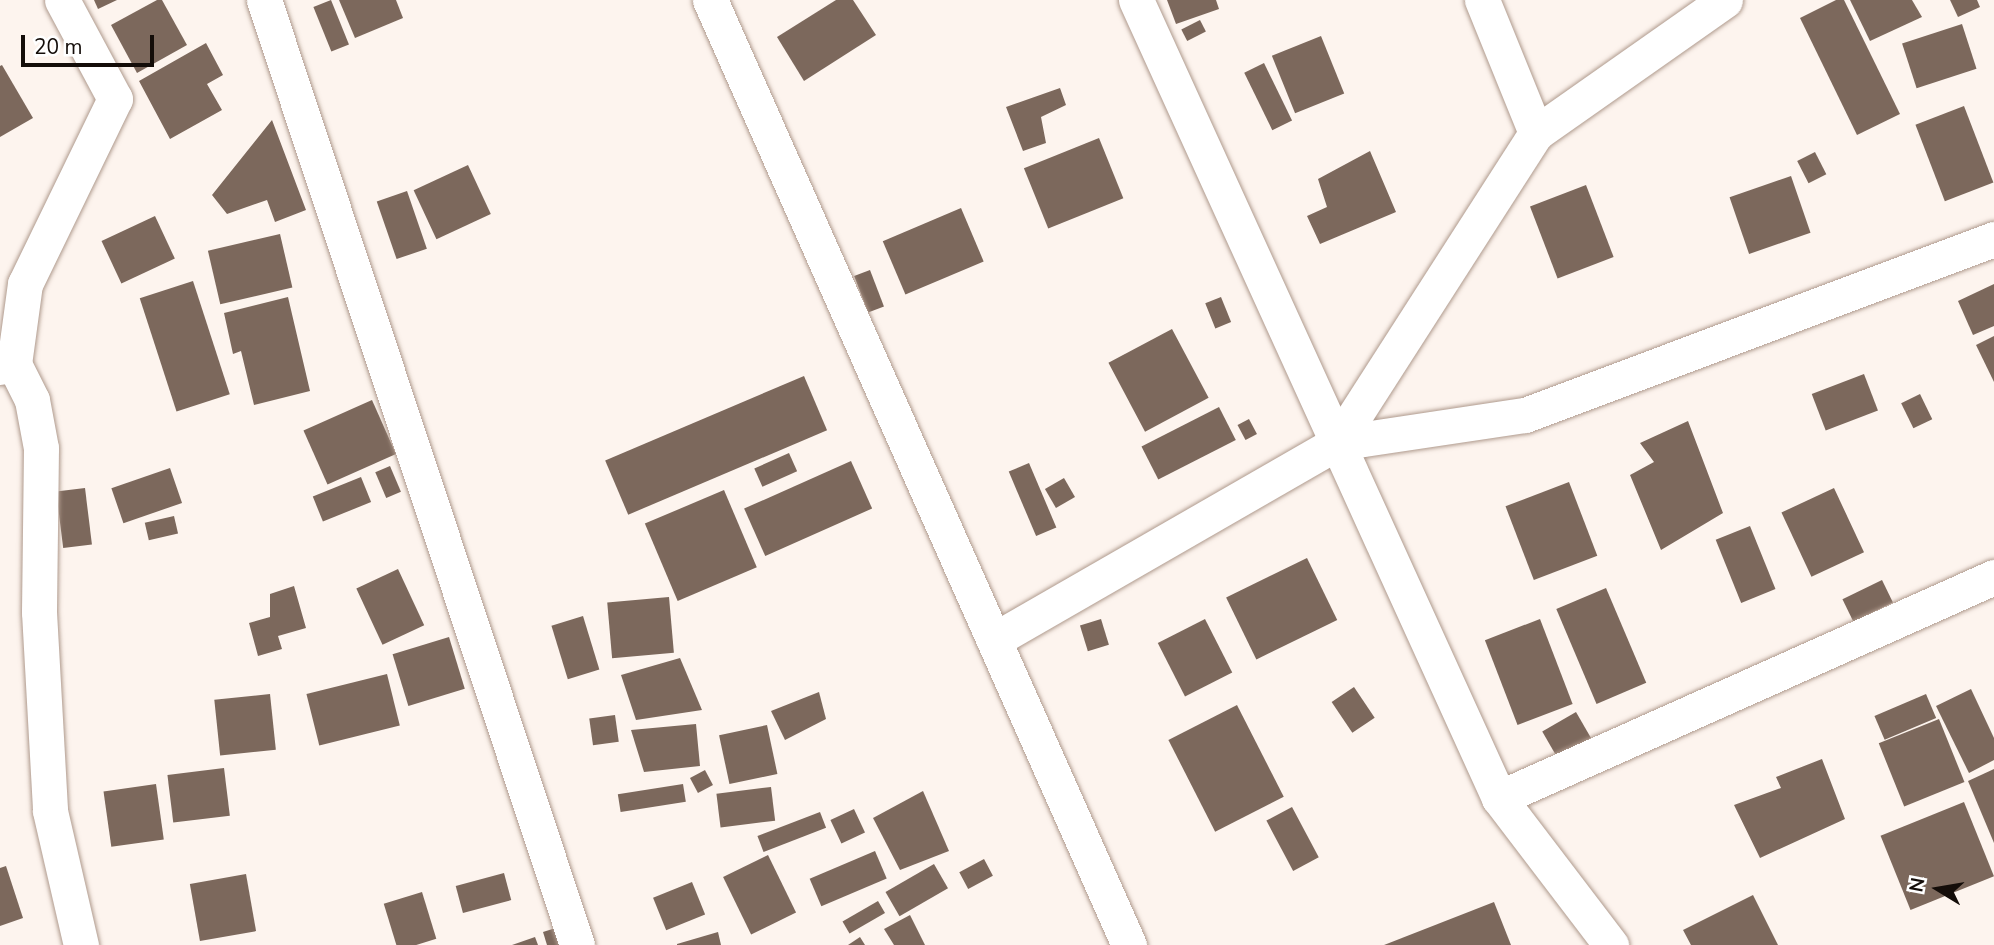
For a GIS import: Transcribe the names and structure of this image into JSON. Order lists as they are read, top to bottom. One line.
{"scale_bar":"20 m","north":"left"}
